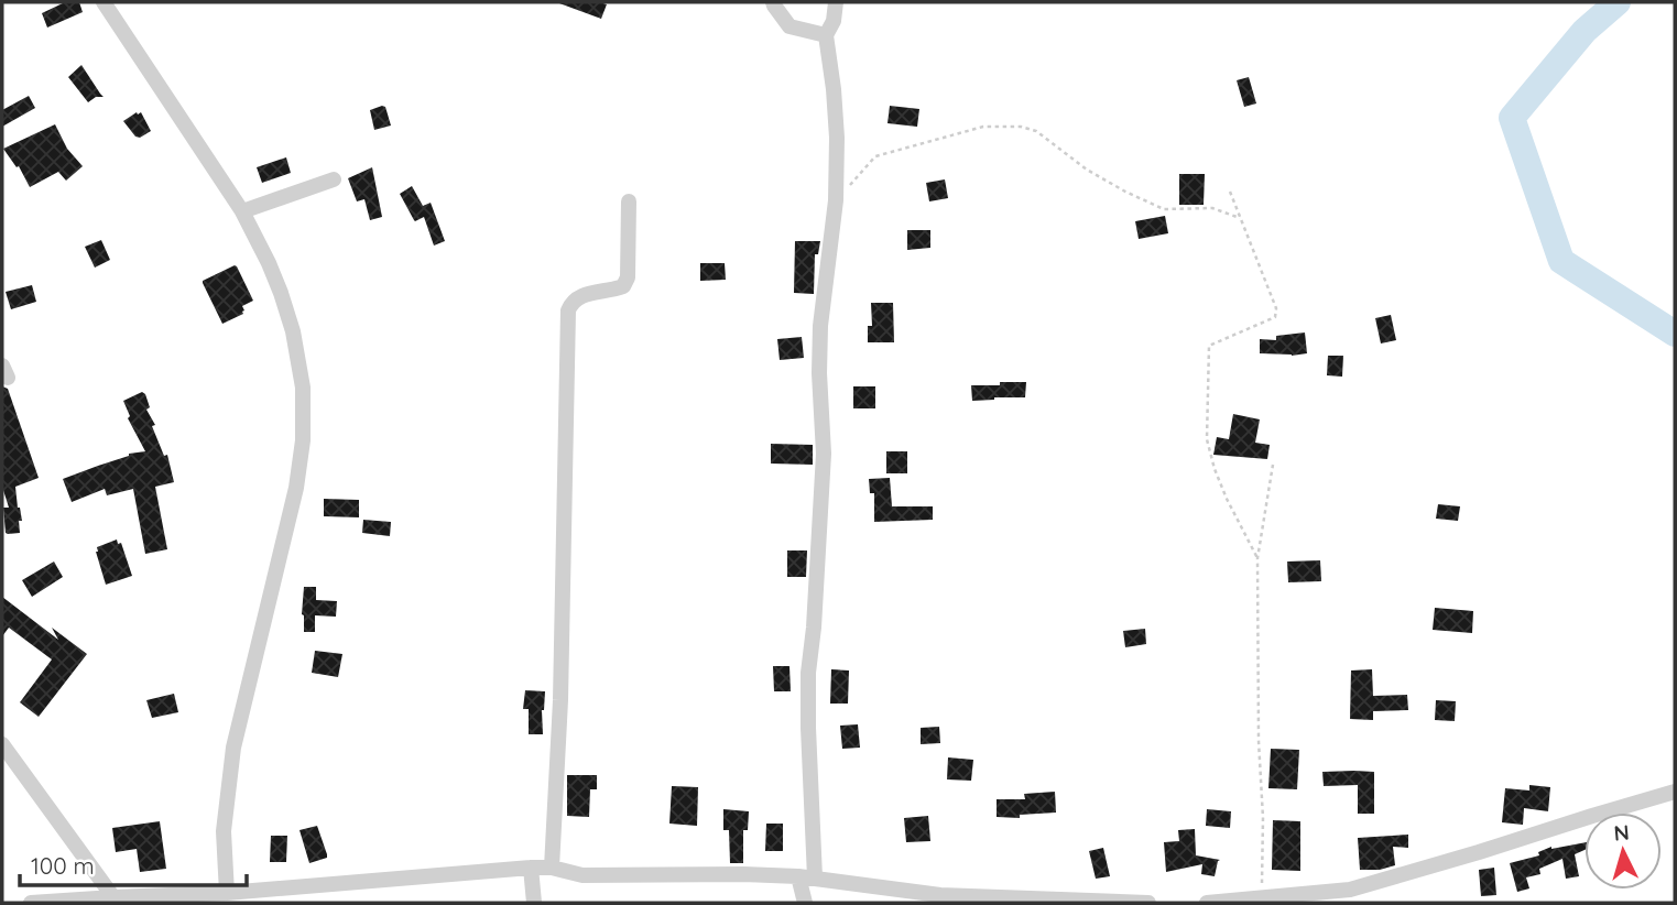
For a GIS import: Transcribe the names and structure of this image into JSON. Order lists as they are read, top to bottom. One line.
{"scale_bar":"100 m","north":"top"}
